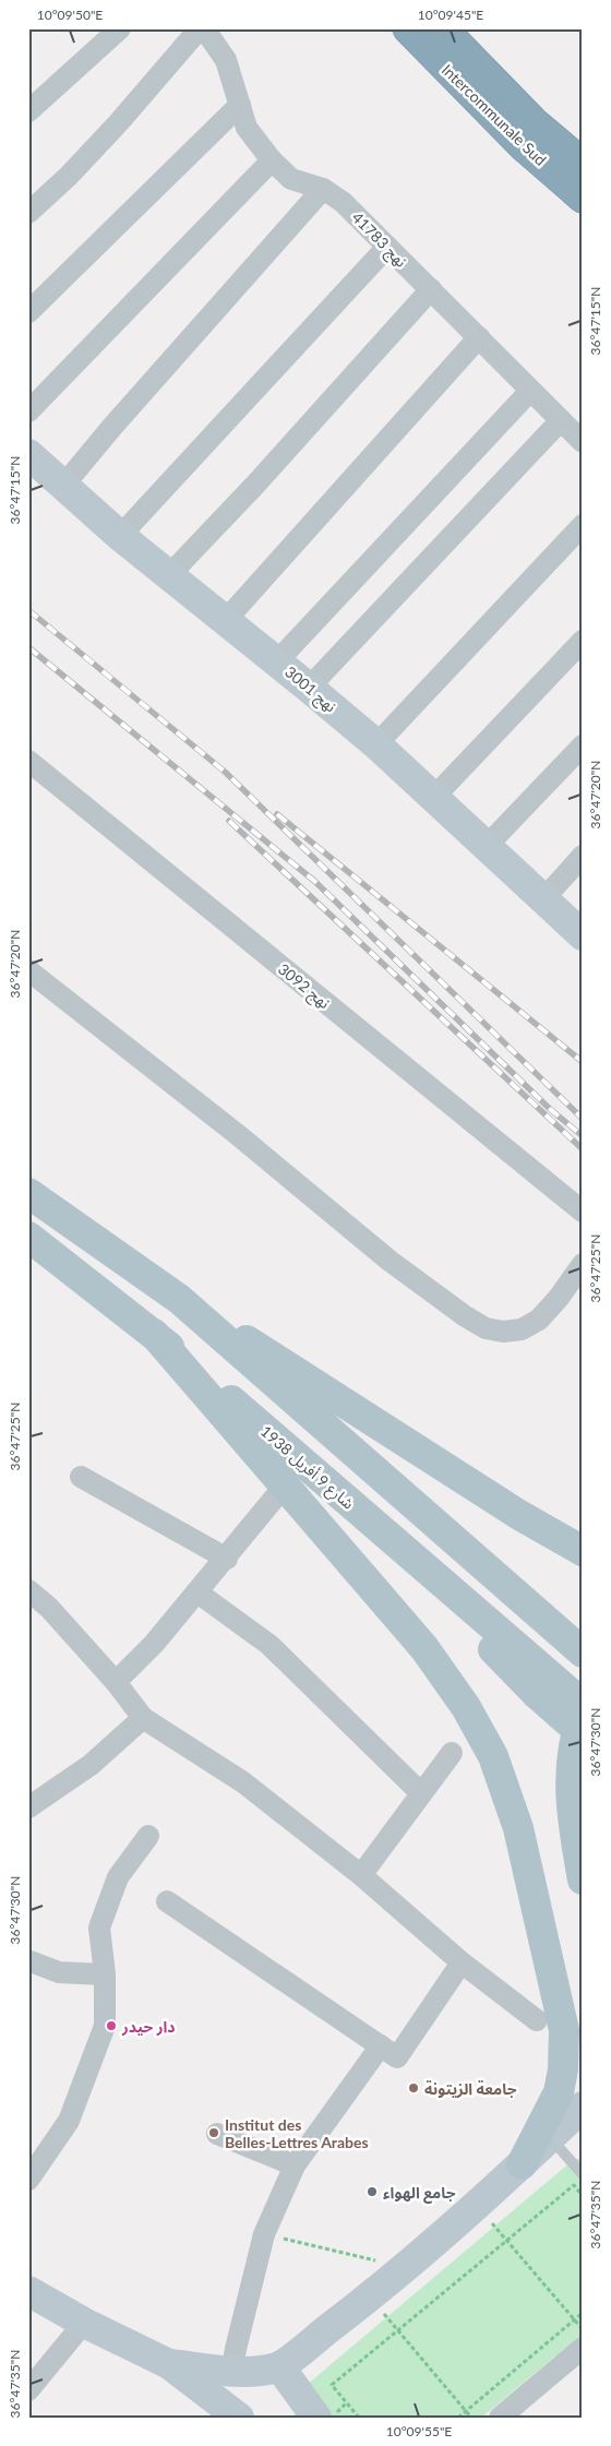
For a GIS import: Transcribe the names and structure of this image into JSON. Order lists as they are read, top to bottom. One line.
{"streets":{"highway":["Intercommunale Sud"],"main road":["شارع 9 أفريل 1938"],"street":["نهج 41783","نهج 3001","نهج 3092"]},"places":["دار حيدر","جامعة الزيتونة","Institut des Belles-Lettres Arabes","جامع الهواء"],"coordinates":["10°09'50\"E","10°09'45\"E","36°47'15\"N","36°47'20\"N","36°47'25\"N","36°47'30\"N","36°47'35\"N","10°09'55\"E"]}
